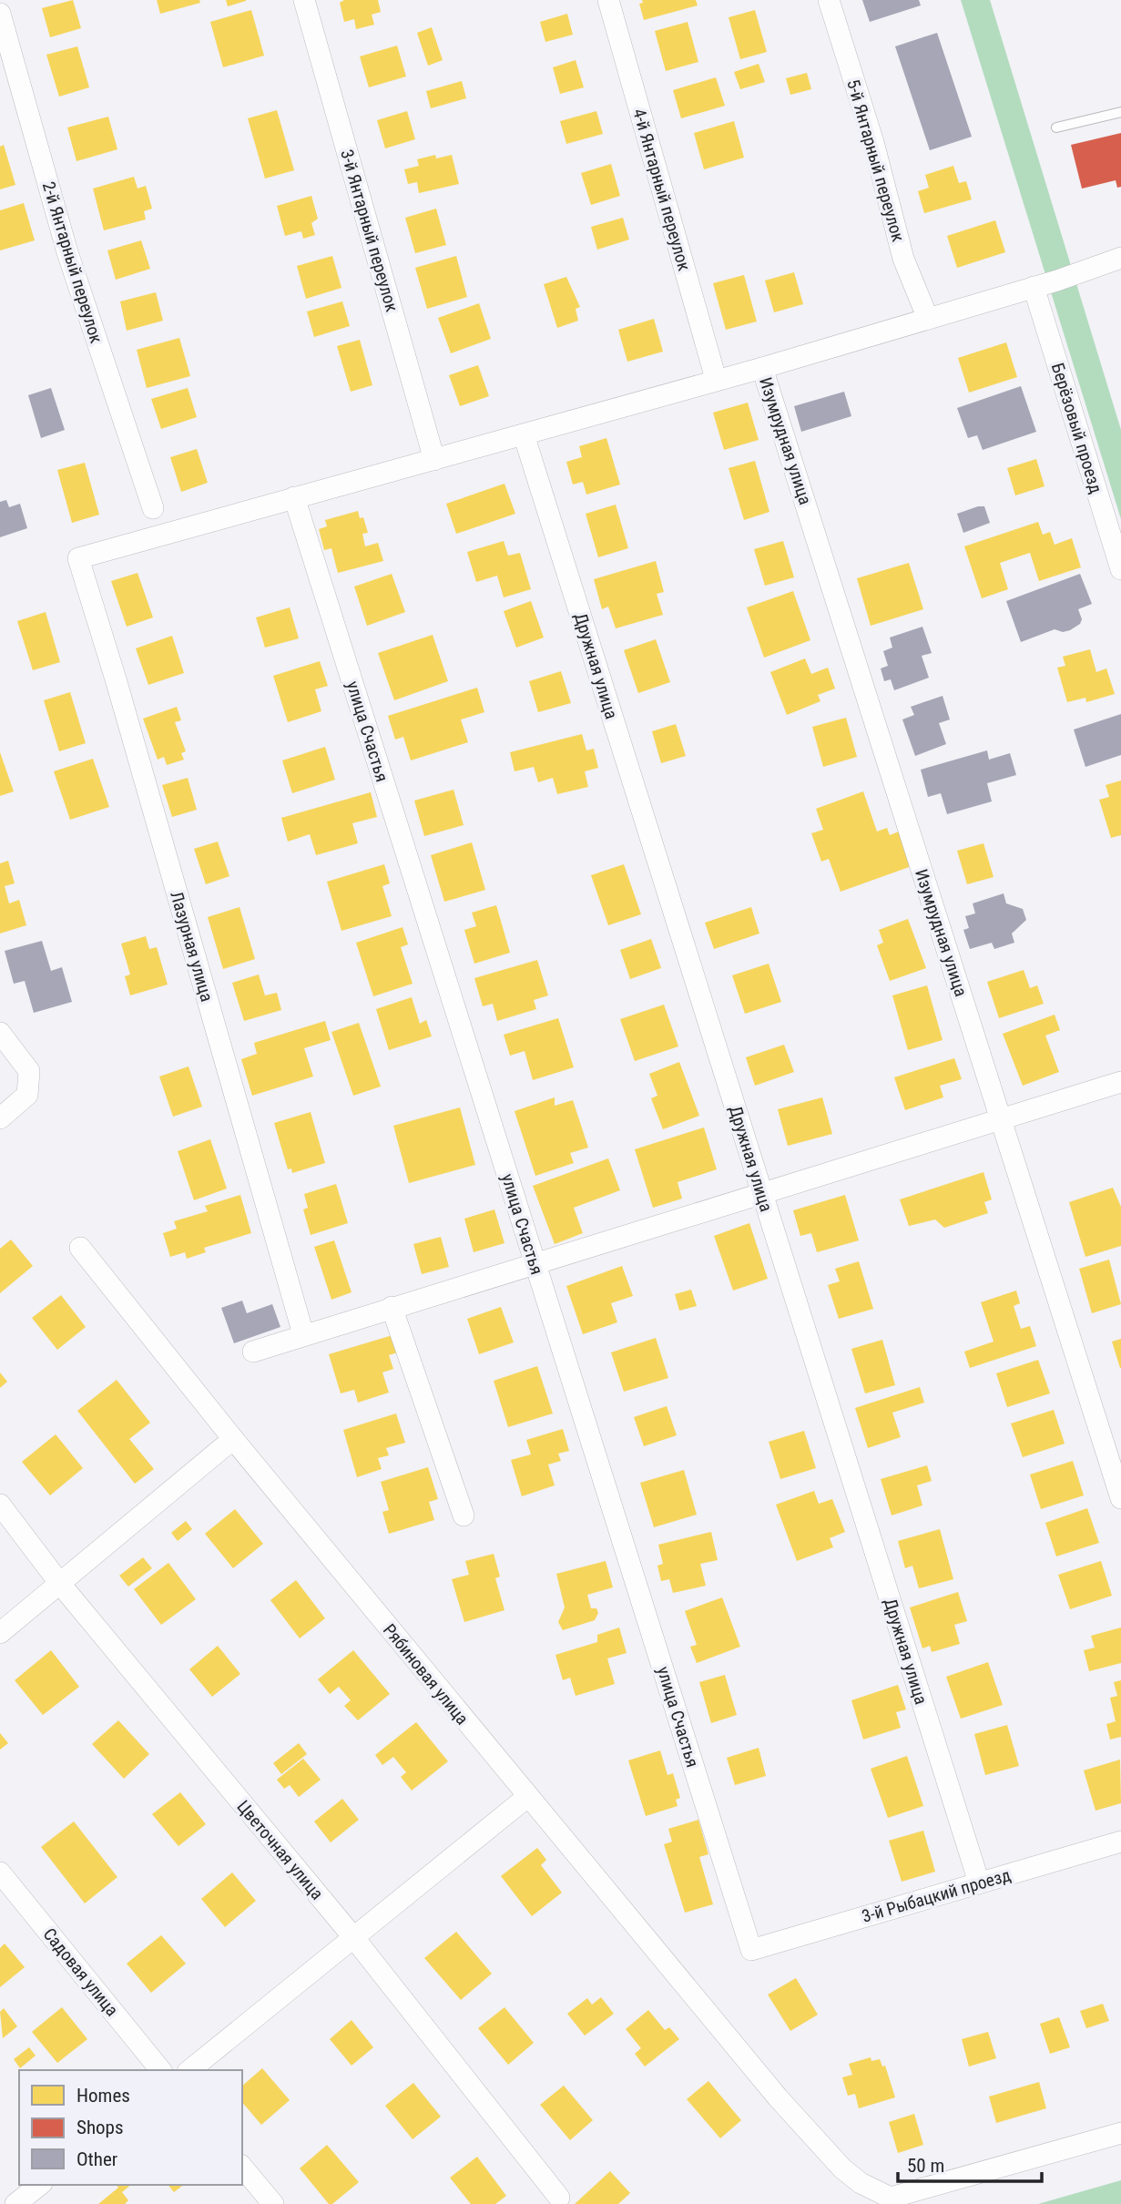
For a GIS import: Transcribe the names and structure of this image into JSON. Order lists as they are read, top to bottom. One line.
{"streets":{"street":["5-й Янтарный переулок","4-й Янтарный переулок","3-й Янтарный переулок","2-й Янтарный переулок","Берёзовый проезд","Изумрудная улица","Дружная улица","улица Счастья","Лазурная улица","Рябиновая улица","Цветочная улица","3-й Рыбацкий проезд","Садовая улица"]},"crossings":[["Дружная улица","3-й Рыбацкий проезд"],["улица Счастья","Лазурная улица"],["улица Счастья","3-й Рыбацкий проезд"]],"legend":["Homes","Shops","Other"],"scale_bar":"50 m"}
